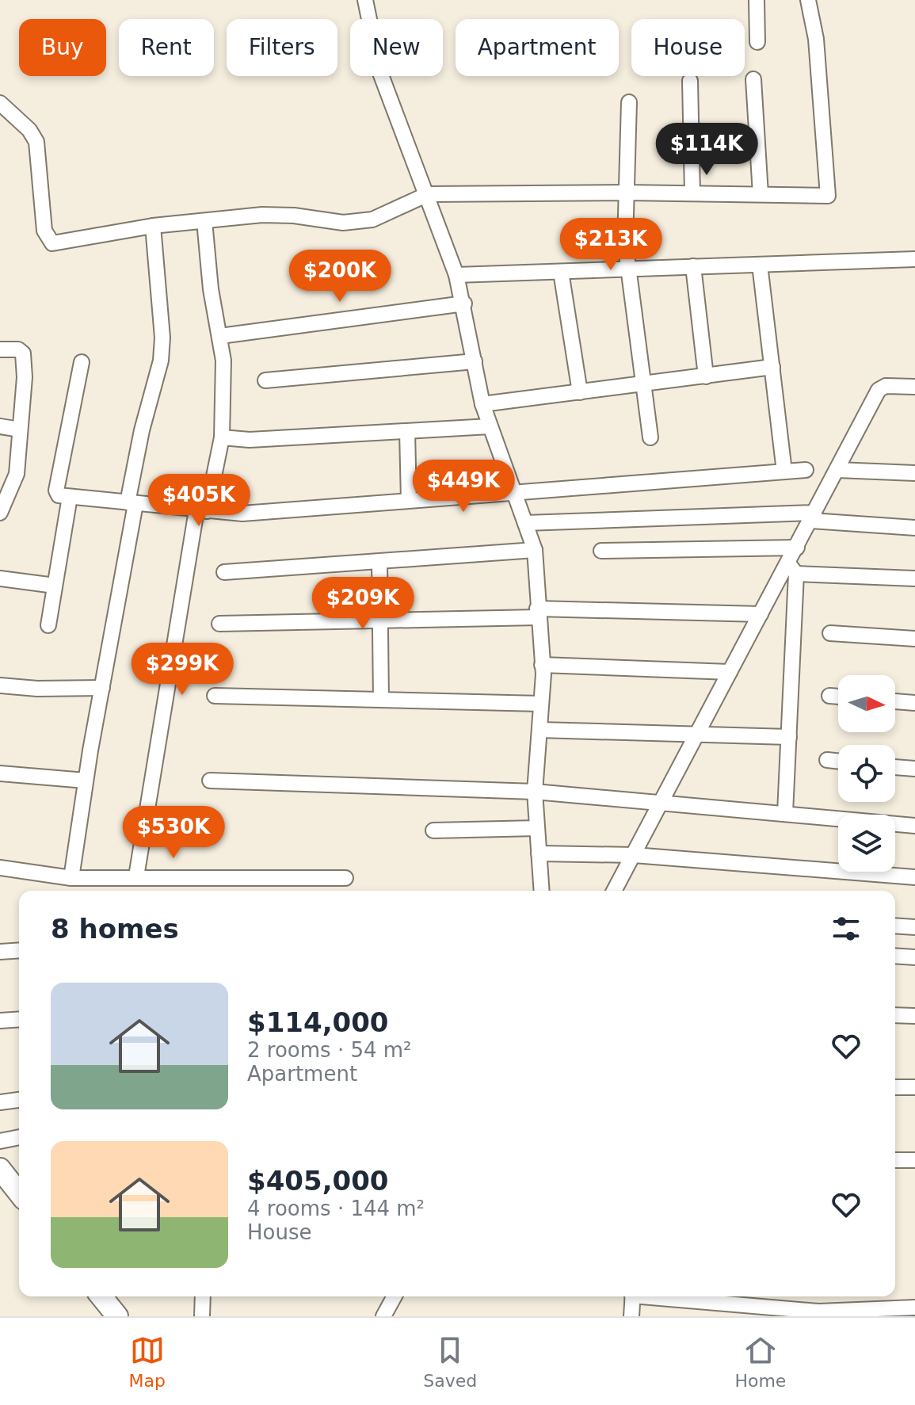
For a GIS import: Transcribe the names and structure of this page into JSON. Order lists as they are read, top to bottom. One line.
{"north":"right","page":{"chip":["Buy","Rent","Filters","New","Apartment","House"],"price":["$114K","$213K","$200K","$449K","$405K","$209K","$299K","$530K"],"heading":"8 homes","list":[{"name":"$114,000","note":"2 rooms · 54 m² · Apartment"},{"name":"$405,000","note":"4 rooms · 144 m² · House"}],"tabs":["Map","Saved","Home"]}}
